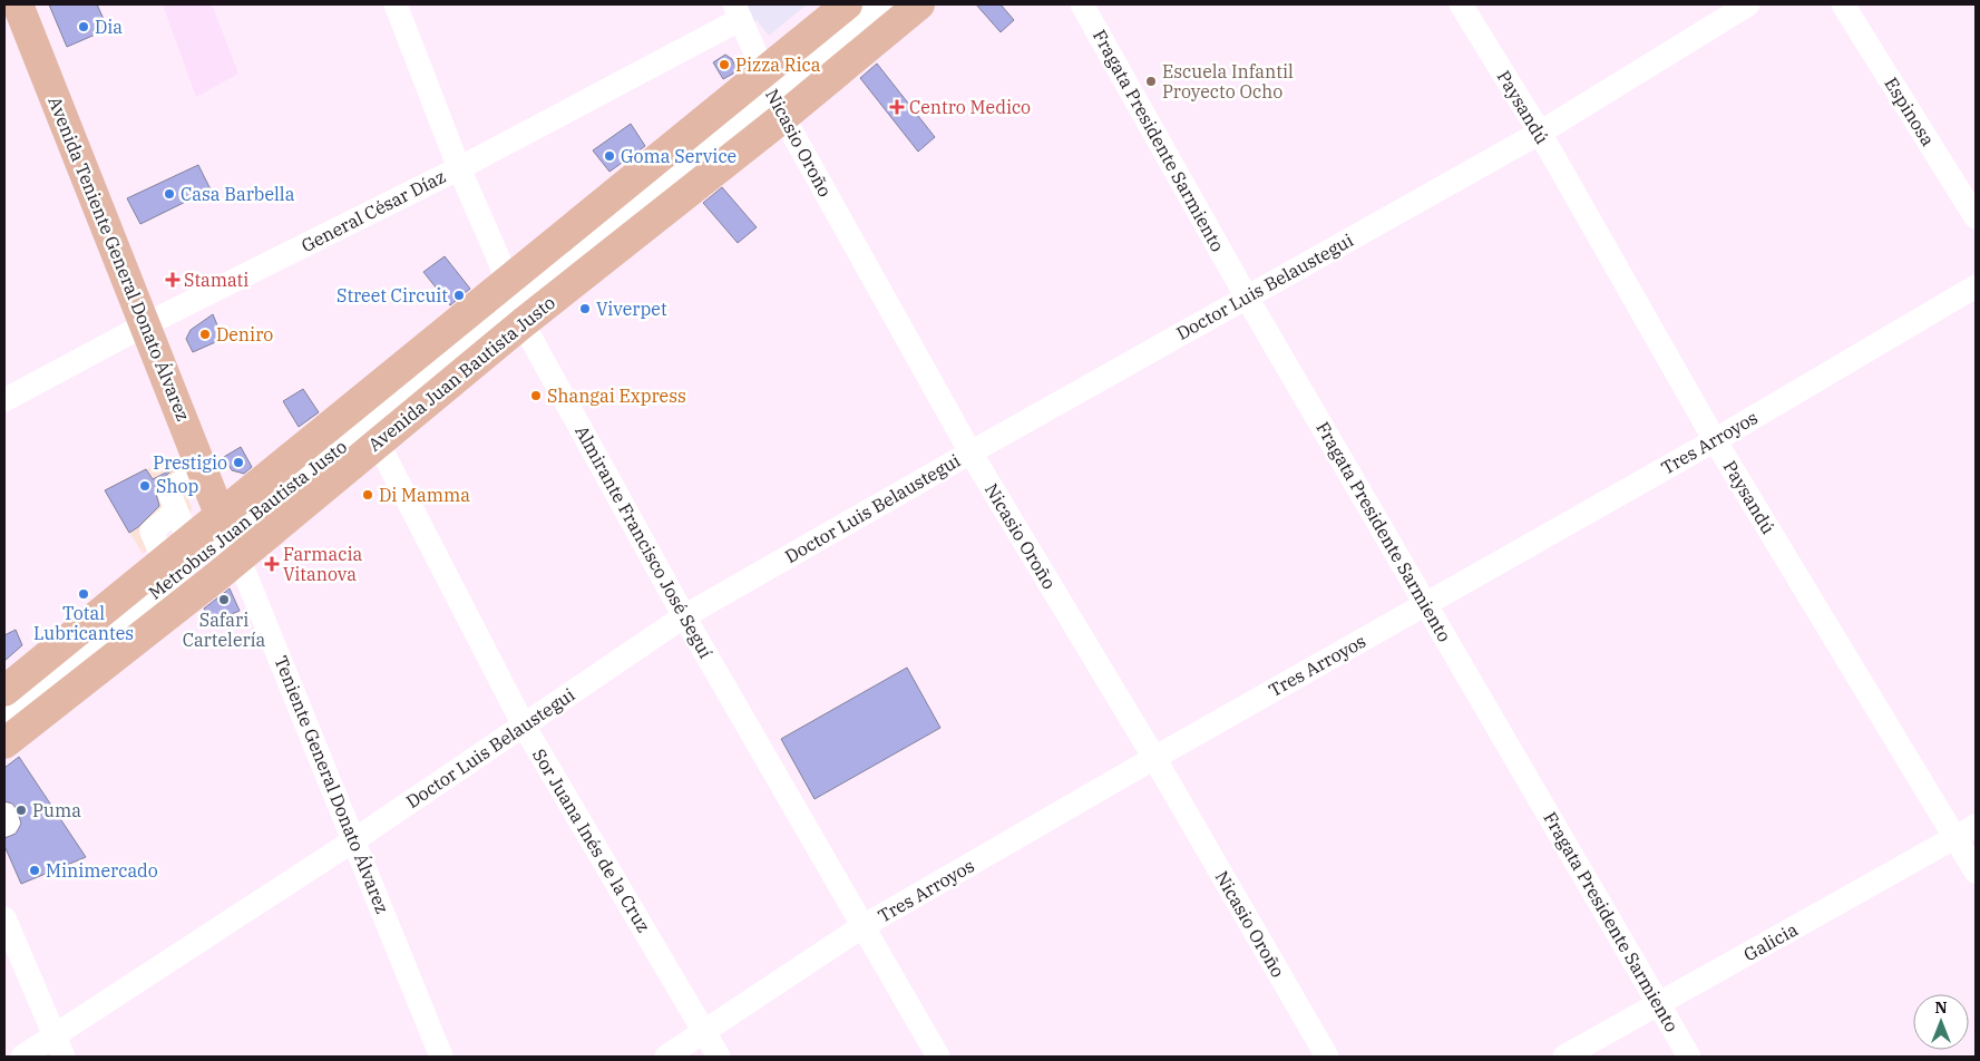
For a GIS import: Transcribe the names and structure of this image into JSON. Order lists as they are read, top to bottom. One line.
{"streets":{"main road":["Avenida Teniente General Donato Álvarez","Avenida Juan Bautista Justo"],"street":["Paysandú","Espinosa","Fragata Presidente Sarmiento","Nicasio Oroño","General César Díaz","Doctor Luis Belaustegui","Tres Arroyos","Metrobus Juan Bautista Justo","Almirante Francisco José Seguí","Teniente General Donato Álvarez","Sor Juana Inés de la Cruz","Galicia"]},"crossings":[["Paysandú","Doctor Luis Belaustegui"],["Paysandú","Tres Arroyos"],["Paysandú","Galicia"],["Fragata Presidente Sarmiento","Doctor Luis Belaustegui"],["Fragata Presidente Sarmiento","Tres Arroyos"],["Fragata Presidente Sarmiento","Galicia"],["Nicasio Oroño","General César Díaz"],["Nicasio Oroño","Doctor Luis Belaustegui"],["Nicasio Oroño","Avenida Juan Bautista Justo"],["Nicasio Oroño","Tres Arroyos"],["General César Díaz","Avenida Teniente General Donato Álvarez"],["General César Díaz","Almirante Francisco José Seguí"],["Avenida Teniente General Donato Álvarez","Avenida Juan Bautista Justo"],["Avenida Teniente General Donato Álvarez","Metrobus Juan Bautista Justo"],["Avenida Teniente General Donato Álvarez","Teniente General Donato Álvarez"],["Doctor Luis Belaustegui","Almirante Francisco José Seguí"],["Doctor Luis Belaustegui","Teniente General Donato Álvarez"],["Doctor Luis Belaustegui","Sor Juana Inés de la Cruz"],["Avenida Juan Bautista Justo","Metrobus Juan Bautista Justo"],["Avenida Juan Bautista Justo","Almirante Francisco José Seguí"],["Avenida Juan Bautista Justo","Teniente General Donato Álvarez"],["Avenida Juan Bautista Justo","Sor Juana Inés de la Cruz"],["Tres Arroyos","Almirante Francisco José Seguí"],["Tres Arroyos","Sor Juana Inés de la Cruz"],["Metrobus Juan Bautista Justo","Teniente General Donato Álvarez"]],"places":{"other":["Dia","Pizza Rica","Escuela Infantil Proyecto Ocho","Goma Service","Casa Barbella","Street Circuit","Viverpet","Deniro","Shangai Express","Prestigio","Shop","Di Mamma","Total Lubricantes","Safari Cartelería","Puma","Minimercado"],"health":["Centro Medico","Stamati","Farmacia Vitanova"]},"north":"top"}
